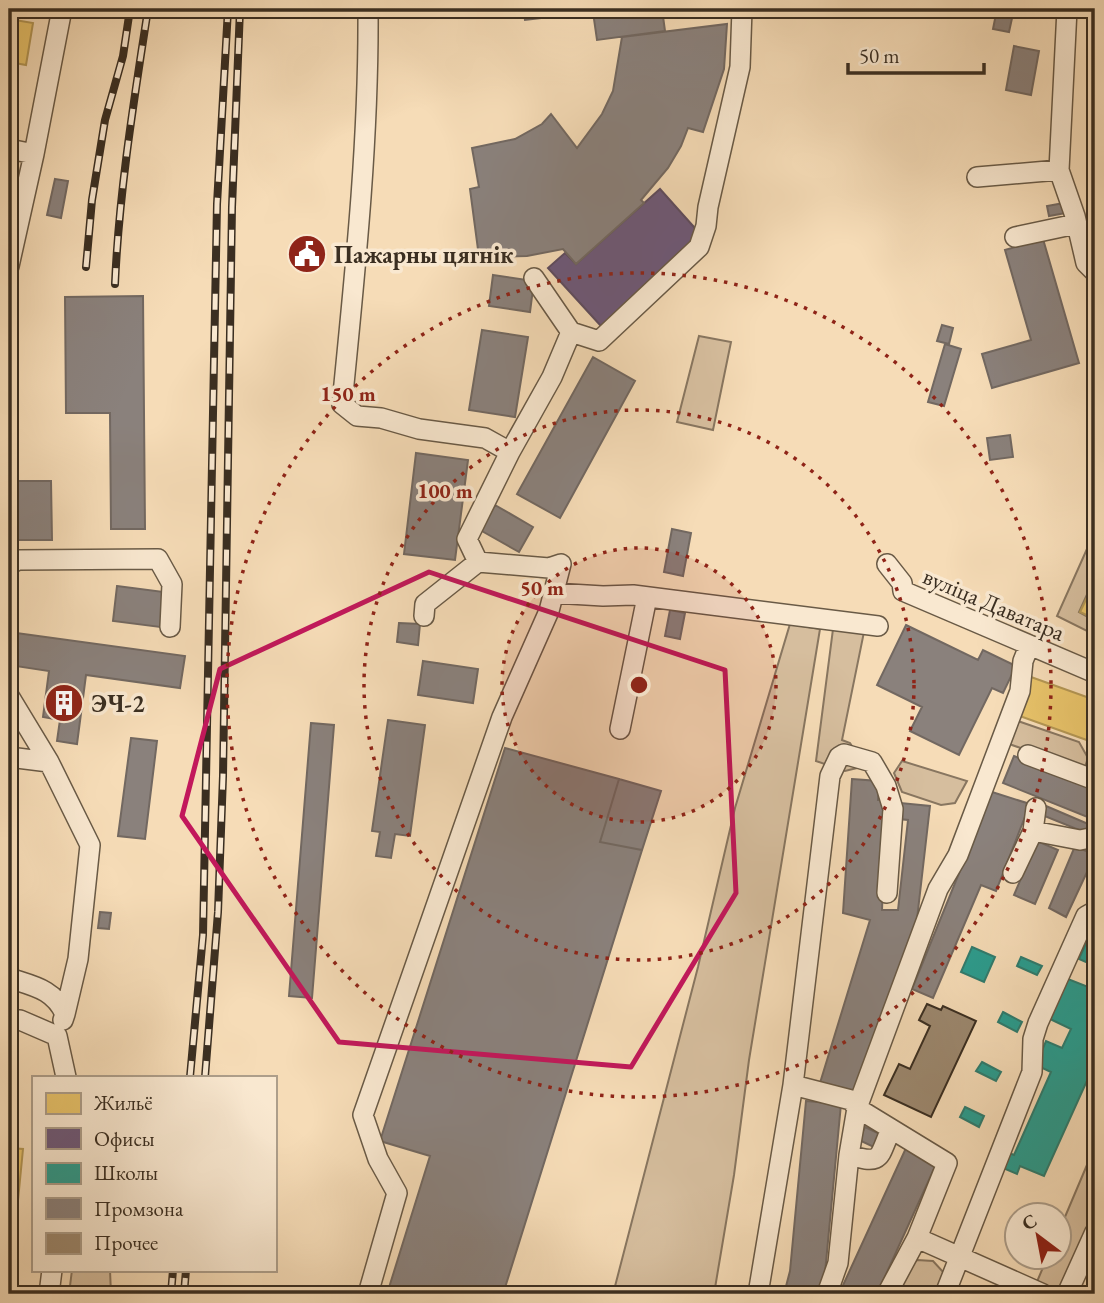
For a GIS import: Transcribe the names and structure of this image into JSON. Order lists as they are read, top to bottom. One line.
{"streets":{"street":["вуліца Даватара"]},"places":{"public building":["Пажарны цягнік"],"building":["ЭЧ-2"]},"legend":["Жильё","Офисы","Школы","Промзона","Прочее"],"scale_bar":"50 m","north":"top left","rings":["150 m","100 m","50 m"]}
